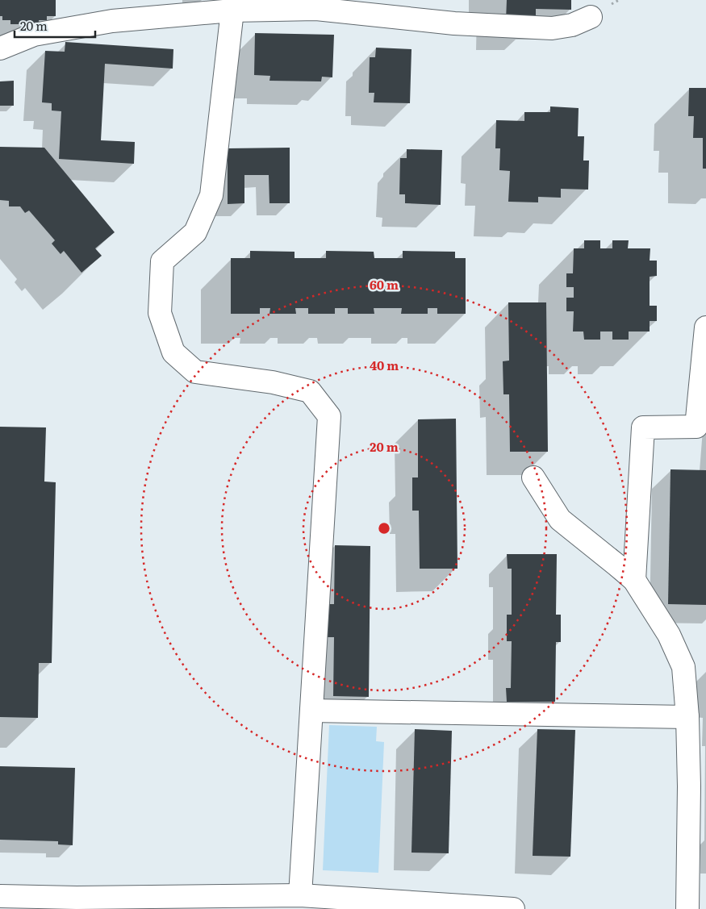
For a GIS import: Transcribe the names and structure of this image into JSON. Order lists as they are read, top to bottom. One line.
{"scale_bar":"20 m","rings":["60 m","40 m","20 m"]}
